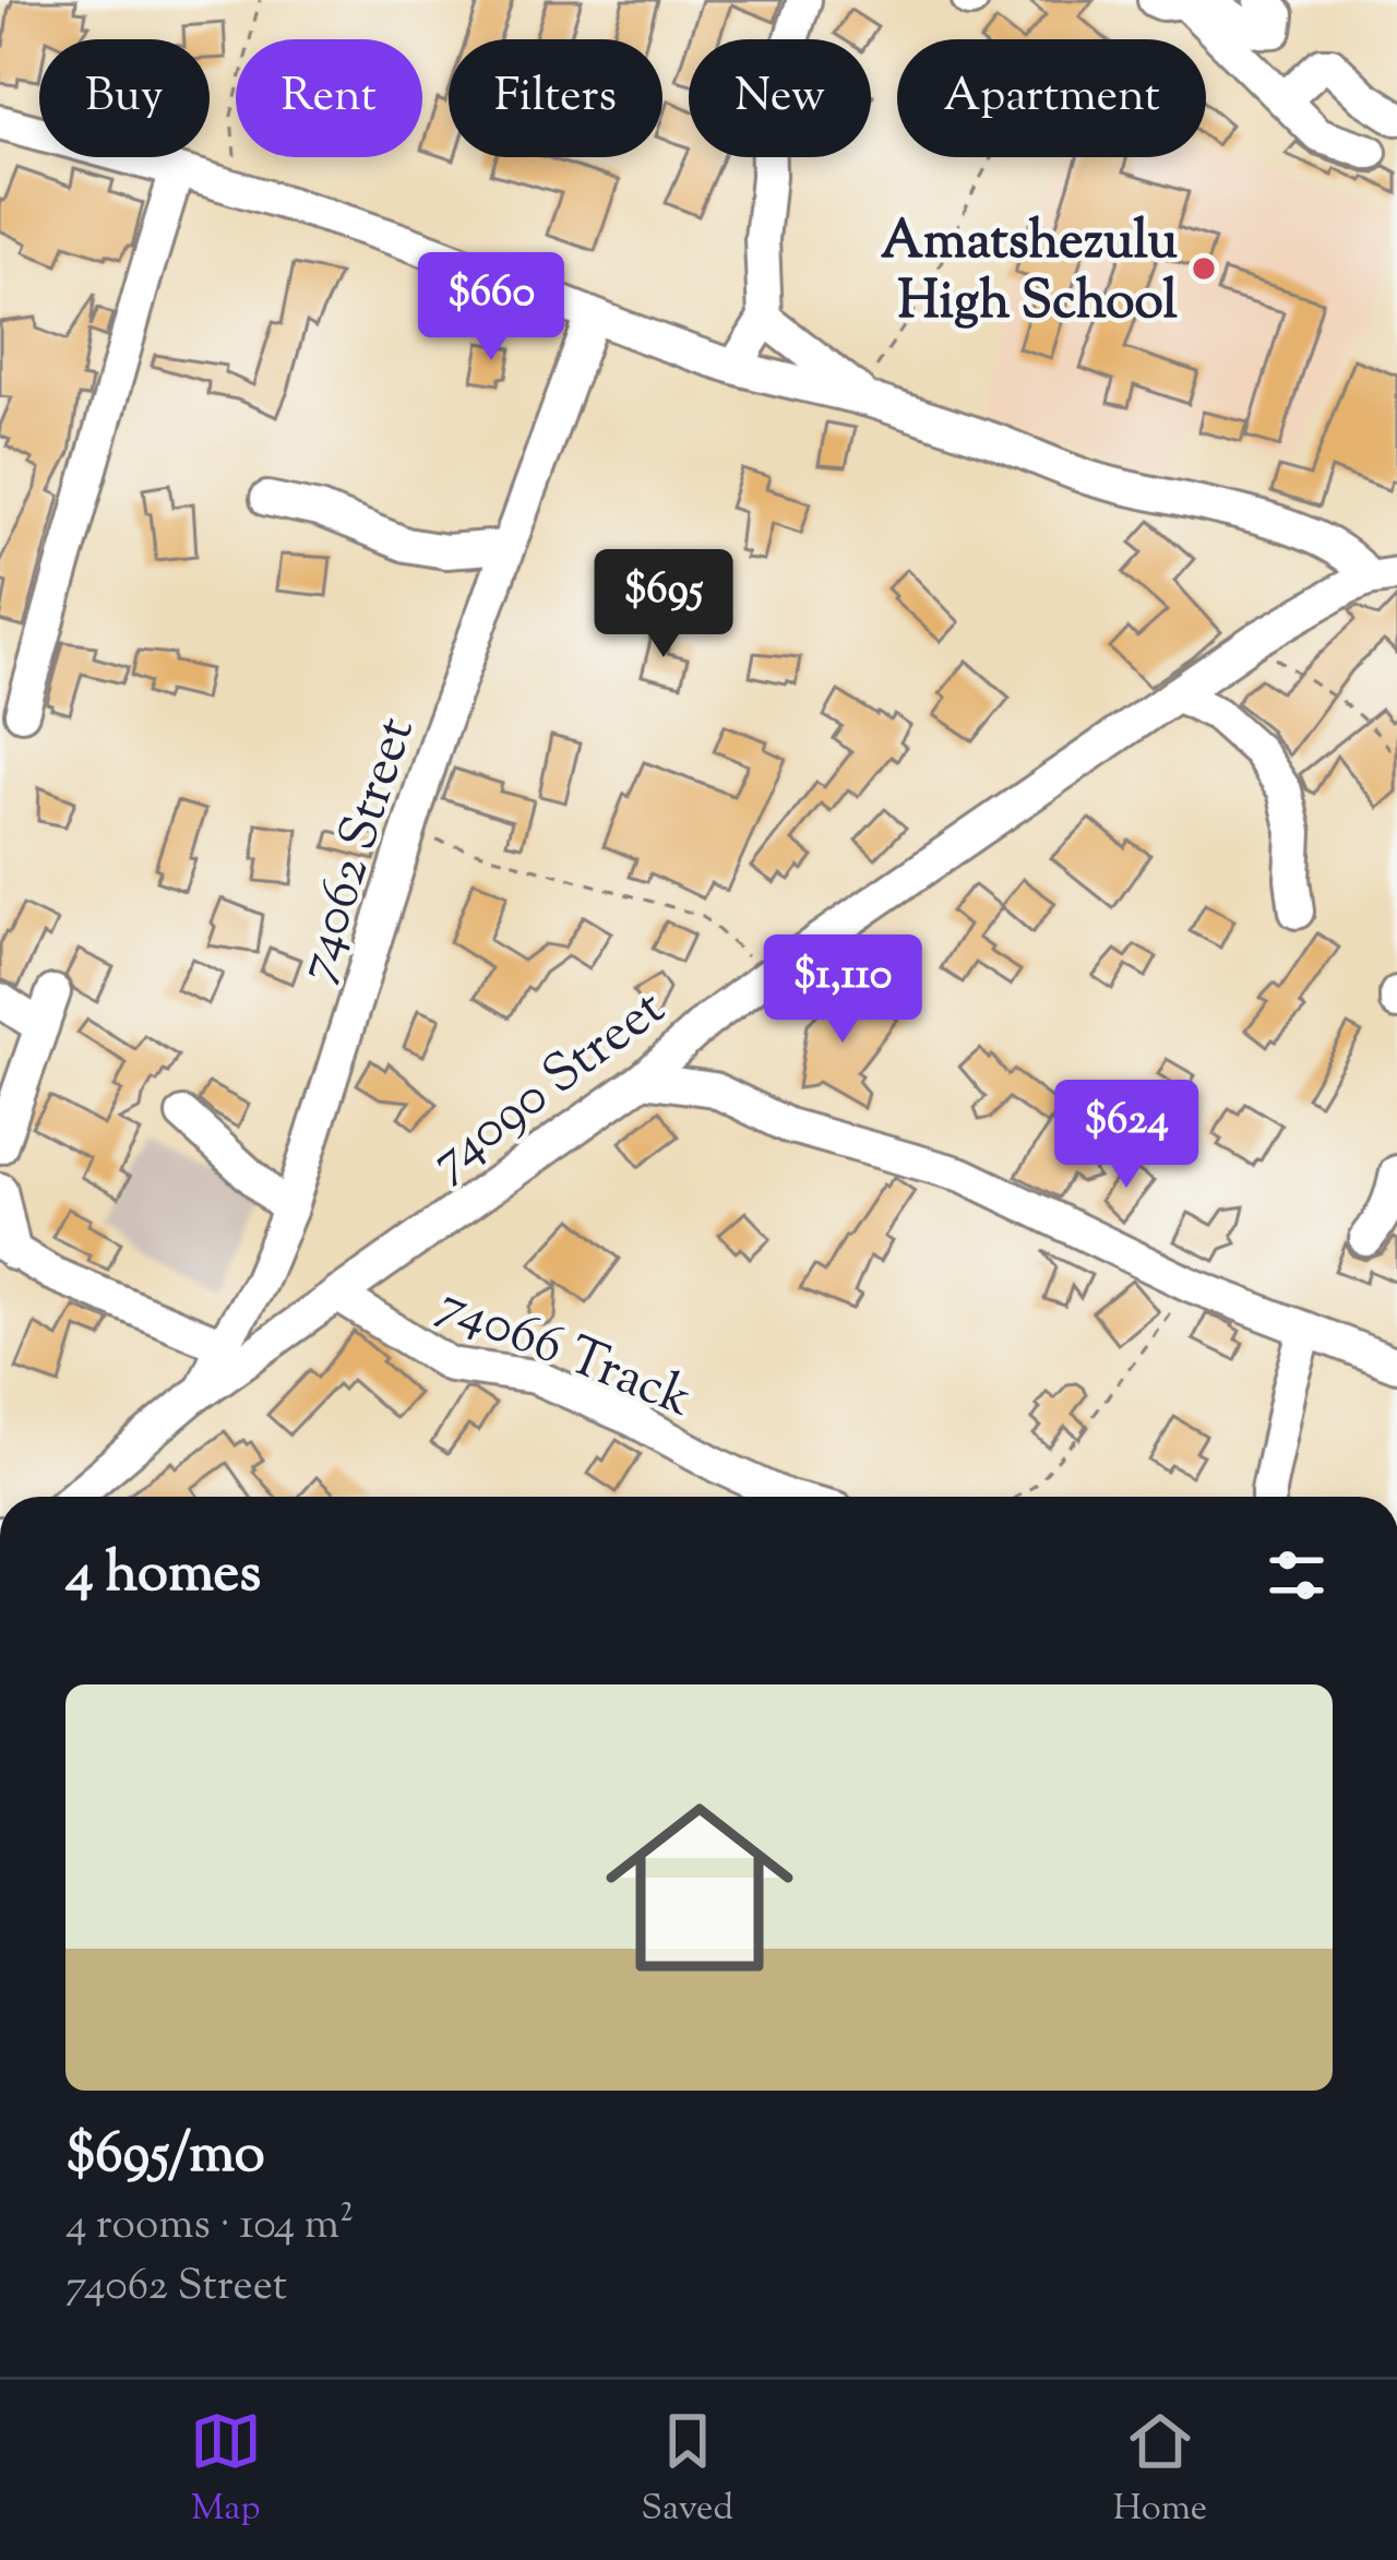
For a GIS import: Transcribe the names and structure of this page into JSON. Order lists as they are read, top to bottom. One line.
{"streets":{"street":["74062 Street","74090 Street","74066 Track"]},"crossings":[["74062 Street","74090 Street"],["74090 Street","74066 Track"]],"places":["Amatshezulu High School"],"page":{"chip":["Buy","Rent","Filters","New","Apartment"],"price":["$660","$695","$1,110","$624"],"heading":"4 homes","list":[{"name":"$695/mo","note":"4 rooms · 104 m² · 74062 Street"}],"tabs":["Map","Saved","Home"]}}
